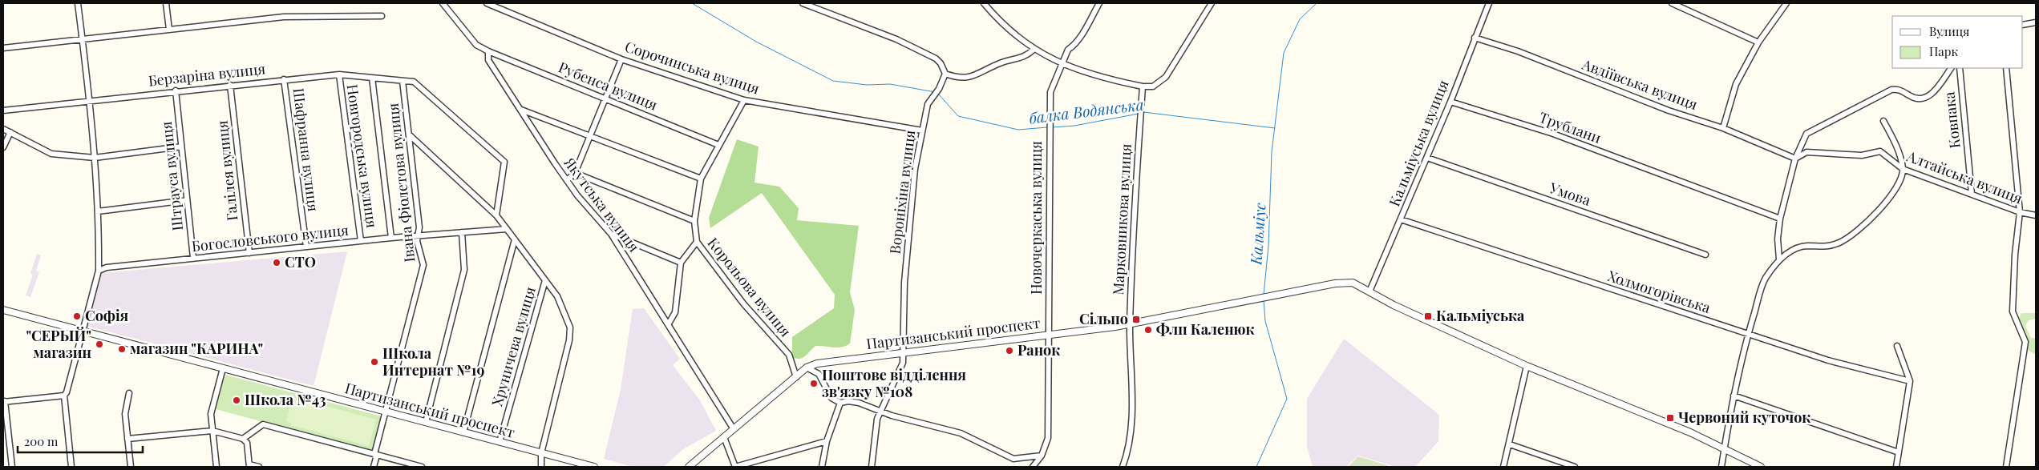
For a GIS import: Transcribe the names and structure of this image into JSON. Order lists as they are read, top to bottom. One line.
{"streets":{"street":["Сорочинська вулиця","Берзаріна вулиця","Авдіївська вулиця","Рубенса вулиця","Ковпака","Трублани","Кальміуська вулиця","Шафранна вулиця","Новгородська вулиця","Галілея вулиця","Штрауса вулиця","Алтайська вулиця","Івана Фіолетова вулиця","Вороніхіна вулиця","Умова","Якутська вулиця","Новочеркаська вулиця","Марковникова вулиця","Богословського вулиця","Корольова вулиця","Холмогорівська","Партизанський проспект","Хруничева вулиця"]},"crossings":[["Сорочинська вулиця","Вороніхіна вулиця"],["Сорочинська вулиця","Корольова вулиця"],["Берзаріна вулиця","Шафранна вулиця"],["Берзаріна вулиця","Новгородська вулиця"],["Берзаріна вулиця","Галілея вулиця"],["Берзаріна вулиця","Штрауса вулиця"],["Берзаріна вулиця","Івана Фіолетова вулиця"],["Авдіївська вулиця","Кальміуська вулиця"],["Авдіївська вулиця","Алтайська вулиця"],["Рубенса вулиця","Якутська вулиця"],["Рубенса вулиця","Корольова вулиця"],["Ковпака","Алтайська вулиця"],["Трублани","Кальміуська вулиця"],["Кальміуська вулиця","Умова"],["Кальміуська вулиця","Холмогорівська"],["Кальміуська вулиця","Партизанський проспект"],["Шафранна вулиця","Богословського вулиця"],["Новгородська вулиця","Богословського вулиця"],["Галілея вулиця","Богословського вулиця"],["Штрауса вулиця","Богословського вулиця"],["Івана Фіолетова вулиця","Богословського вулиця"],["Івана Фіолетова вулиця","Партизанський проспект"],["Вороніхіна вулиця","Партизанський проспект"],["Якутська вулиця","Партизанський проспект"],["Новочеркаська вулиця","Партизанський проспект"],["Марковникова вулиця","Партизанський проспект"],["Корольова вулиця","Партизанський проспект"],["Партизанський проспект","Хруничева вулиця"]],"water":["балка Водянська","Кальміус"],"places":{"other":["СТО","Софія","Флп Каленюк","\"СЕРЫЙ\" магазин","магазин \"КАРИНА\"","Ранок","Школа Интернат №19","Поштове відділення зв'язку №108","Школа №43"],"transit":["Кальміуська","Сільпо","Червоний куточок"]},"legend":["Вулиця","Парк"],"scale_bar":"200 m"}
